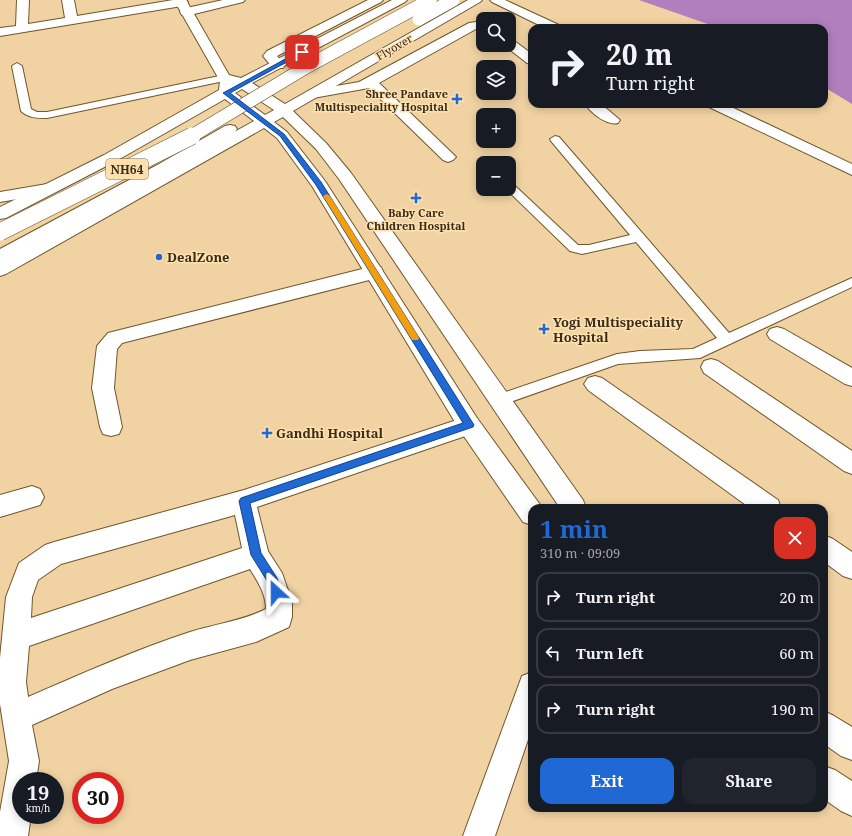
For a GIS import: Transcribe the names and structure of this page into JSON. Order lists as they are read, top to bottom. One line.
{"streets":{"main road":["Flyover","NH64"]},"places":{"health":["Shree Pandave Multispeciality Hospital","Baby Care Children Hospital","Yogi Multispeciality Hospital","Gandhi Hospital"],"other":["DealZone"]},"page":{"map_buttons":["+","−"],"turn":["20 m","Turn right"],"heading":["1 min","310 m · 09:09"],"list":[{"name":"Turn right","value":"20 m"},{"name":"Turn left","value":"60 m"},{"name":"Turn right","value":"190 m"}],"buttons":["Exit","Share"],"speed":"19 km/h","limit":"30"}}
